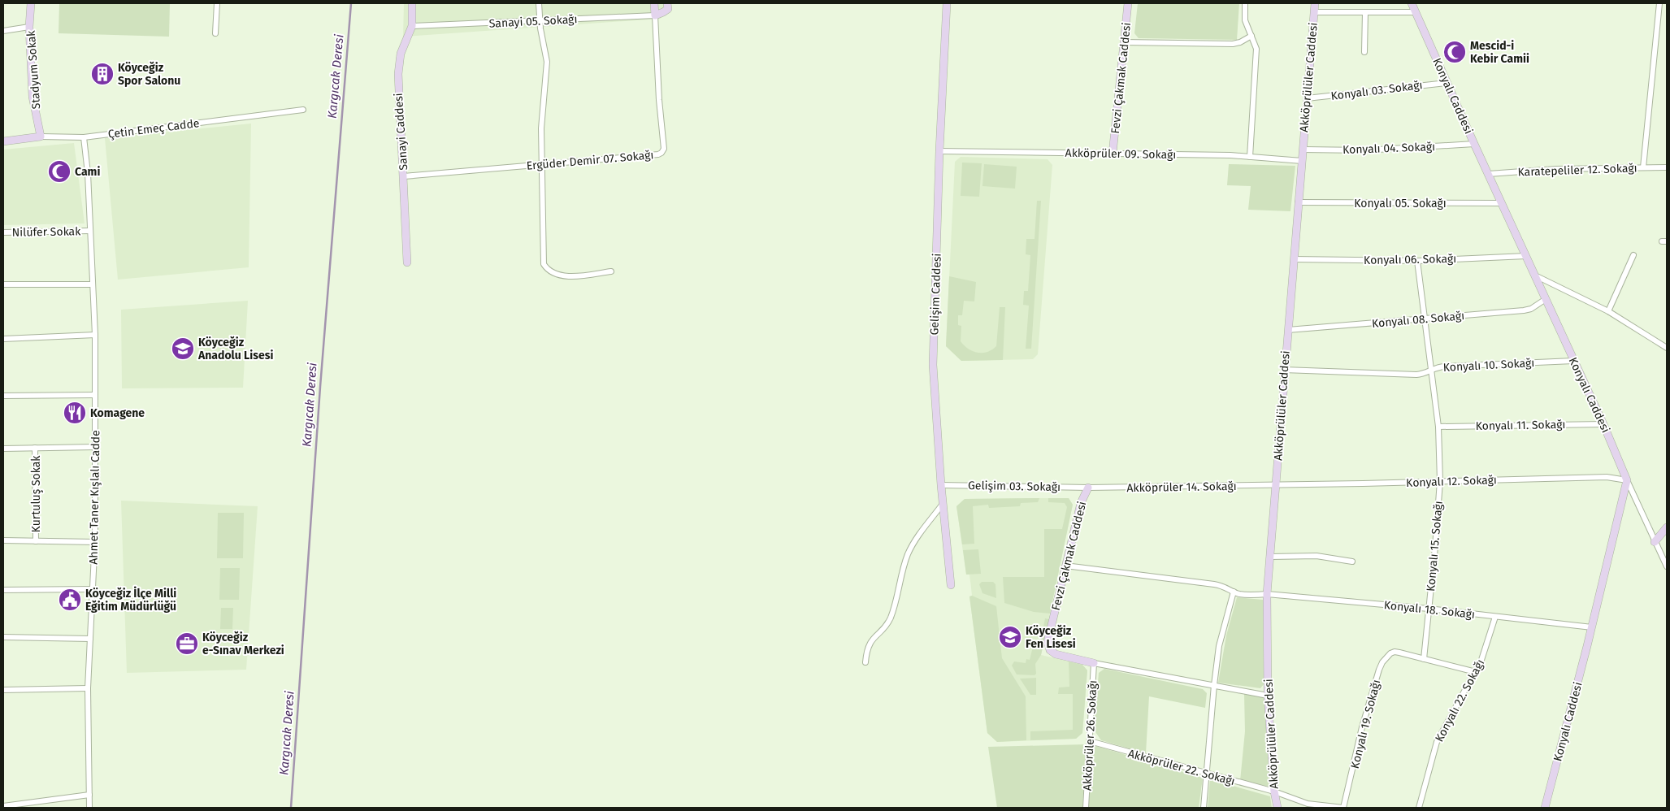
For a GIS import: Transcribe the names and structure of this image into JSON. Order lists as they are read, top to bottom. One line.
{"streets":{"street":["Sanayi 05. Sokağı","Stadyum Sokak","Akköprülüler Caddesi","Fevzi Çakmak Caddesi","Konyalı 03. Sokağı","Konyalı Caddesi","Çetin Emeç Cadde","Sanayi Caddesi","Konyalı 04. Sokağı","Akköprüler 09. Sokağı","Ergüder Demir 07. Sokağı","Karatepeliler 12. Sokağı","Konyalı 05. Sokağı","Nilüfer Sokak","Konyalı 06. Sokağı","Gelişim Caddesi","Konyalı 08. Sokağı","Konyalı 10. Sokağı","Konyalı 11. Sokağı","Konyalı 12. Sokağı","Gelişim 03. Sokağı","Akköprüler 14. Sokağı","Kurtuluş Sokak","Ahmet Taner Kışlalı Cadde","Konyalı 15. Sokağı","Konyalı 18. Sokağı","Konyalı 22. Sokağı","Konyalı 19. Sokağı","Akköprüler 26. Sokağı","Akköprüler 22. Sokağı"]},"crossings":[["Sanayi 05. Sokağı","Sanayi Caddesi"],["Sanayi 05. Sokağı","Ergüder Demir 07. Sokağı"],["Stadyum Sokak","Çetin Emeç Cadde"],["Akköprülüler Caddesi","Konyalı 03. Sokağı"],["Akköprülüler Caddesi","Konyalı 04. Sokağı"],["Akköprülüler Caddesi","Akköprüler 09. Sokağı"],["Akköprülüler Caddesi","Konyalı 05. Sokağı"],["Akköprülüler Caddesi","Konyalı 06. Sokağı"],["Akköprülüler Caddesi","Konyalı 08. Sokağı"],["Akköprülüler Caddesi","Konyalı 10. Sokağı"],["Akköprülüler Caddesi","Konyalı 12. Sokağı"],["Akköprülüler Caddesi","Akköprüler 14. Sokağı"],["Akköprülüler Caddesi","Konyalı 18. Sokağı"],["Akköprülüler Caddesi","Akköprüler 22. Sokağı"],["Fevzi Çakmak Caddesi","Akköprüler 09. Sokağı"],["Fevzi Çakmak Caddesi","Gelişim 03. Sokağı"],["Fevzi Çakmak Caddesi","Akköprüler 14. Sokağı"],["Fevzi Çakmak Caddesi","Konyalı 18. Sokağı"],["Fevzi Çakmak Caddesi","Akköprüler 26. Sokağı"],["Konyalı 03. Sokağı","Konyalı Caddesi"],["Konyalı Caddesi","Konyalı 04. Sokağı"],["Konyalı Caddesi","Karatepeliler 12. Sokağı"],["Konyalı Caddesi","Konyalı 05. Sokağı"],["Konyalı Caddesi","Konyalı 06. Sokağı"],["Konyalı Caddesi","Konyalı 08. Sokağı"],["Konyalı Caddesi","Konyalı 10. Sokağı"],["Konyalı Caddesi","Konyalı 11. Sokağı"],["Konyalı Caddesi","Konyalı 12. Sokağı"],["Konyalı Caddesi","Konyalı 18. Sokağı"],["Çetin Emeç Cadde","Ahmet Taner Kışlalı Cadde"],["Sanayi Caddesi","Ergüder Demir 07. Sokağı"],["Akköprüler 09. Sokağı","Gelişim Caddesi"],["Nilüfer Sokak","Ahmet Taner Kışlalı Cadde"],["Konyalı 06. Sokağı","Konyalı 15. Sokağı"],["Gelişim Caddesi","Gelişim 03. Sokağı"],["Konyalı 08. Sokağı","Konyalı 15. Sokağı"],["Konyalı 10. Sokağı","Konyalı 15. Sokağı"],["Konyalı 11. Sokağı","Konyalı 15. Sokağı"],["Konyalı 12. Sokağı","Akköprüler 14. Sokağı"],["Konyalı 12. Sokağı","Konyalı 15. Sokağı"],["Gelişim 03. Sokağı","Akköprüler 14. Sokağı"],["Konyalı 15. Sokağı","Konyalı 18. Sokağı"],["Konyalı 15. Sokağı","Konyalı 19. Sokağı"],["Konyalı 18. Sokağı","Konyalı 22. Sokağı"],["Konyalı 19. Sokağı","Akköprüler 22. Sokağı"],["Akköprüler 26. Sokağı","Akköprüler 22. Sokağı"]],"water":["Kargıcak Deresi"],"places":{"mosque":["Mescid-i Kebir Camii","Cami"],"building":["Köyceğiz Spor Salonu"],"school or university":["Köyceğiz Anadolu Lisesi","Köyceğiz Fen Lisesi"],"restaurant":["Komagene"],"public building":["Köyceğiz İlçe Milli Eğitim Müdürlüğü"],"office":["Köyceğiz e-Sınav Merkezi"]}}
